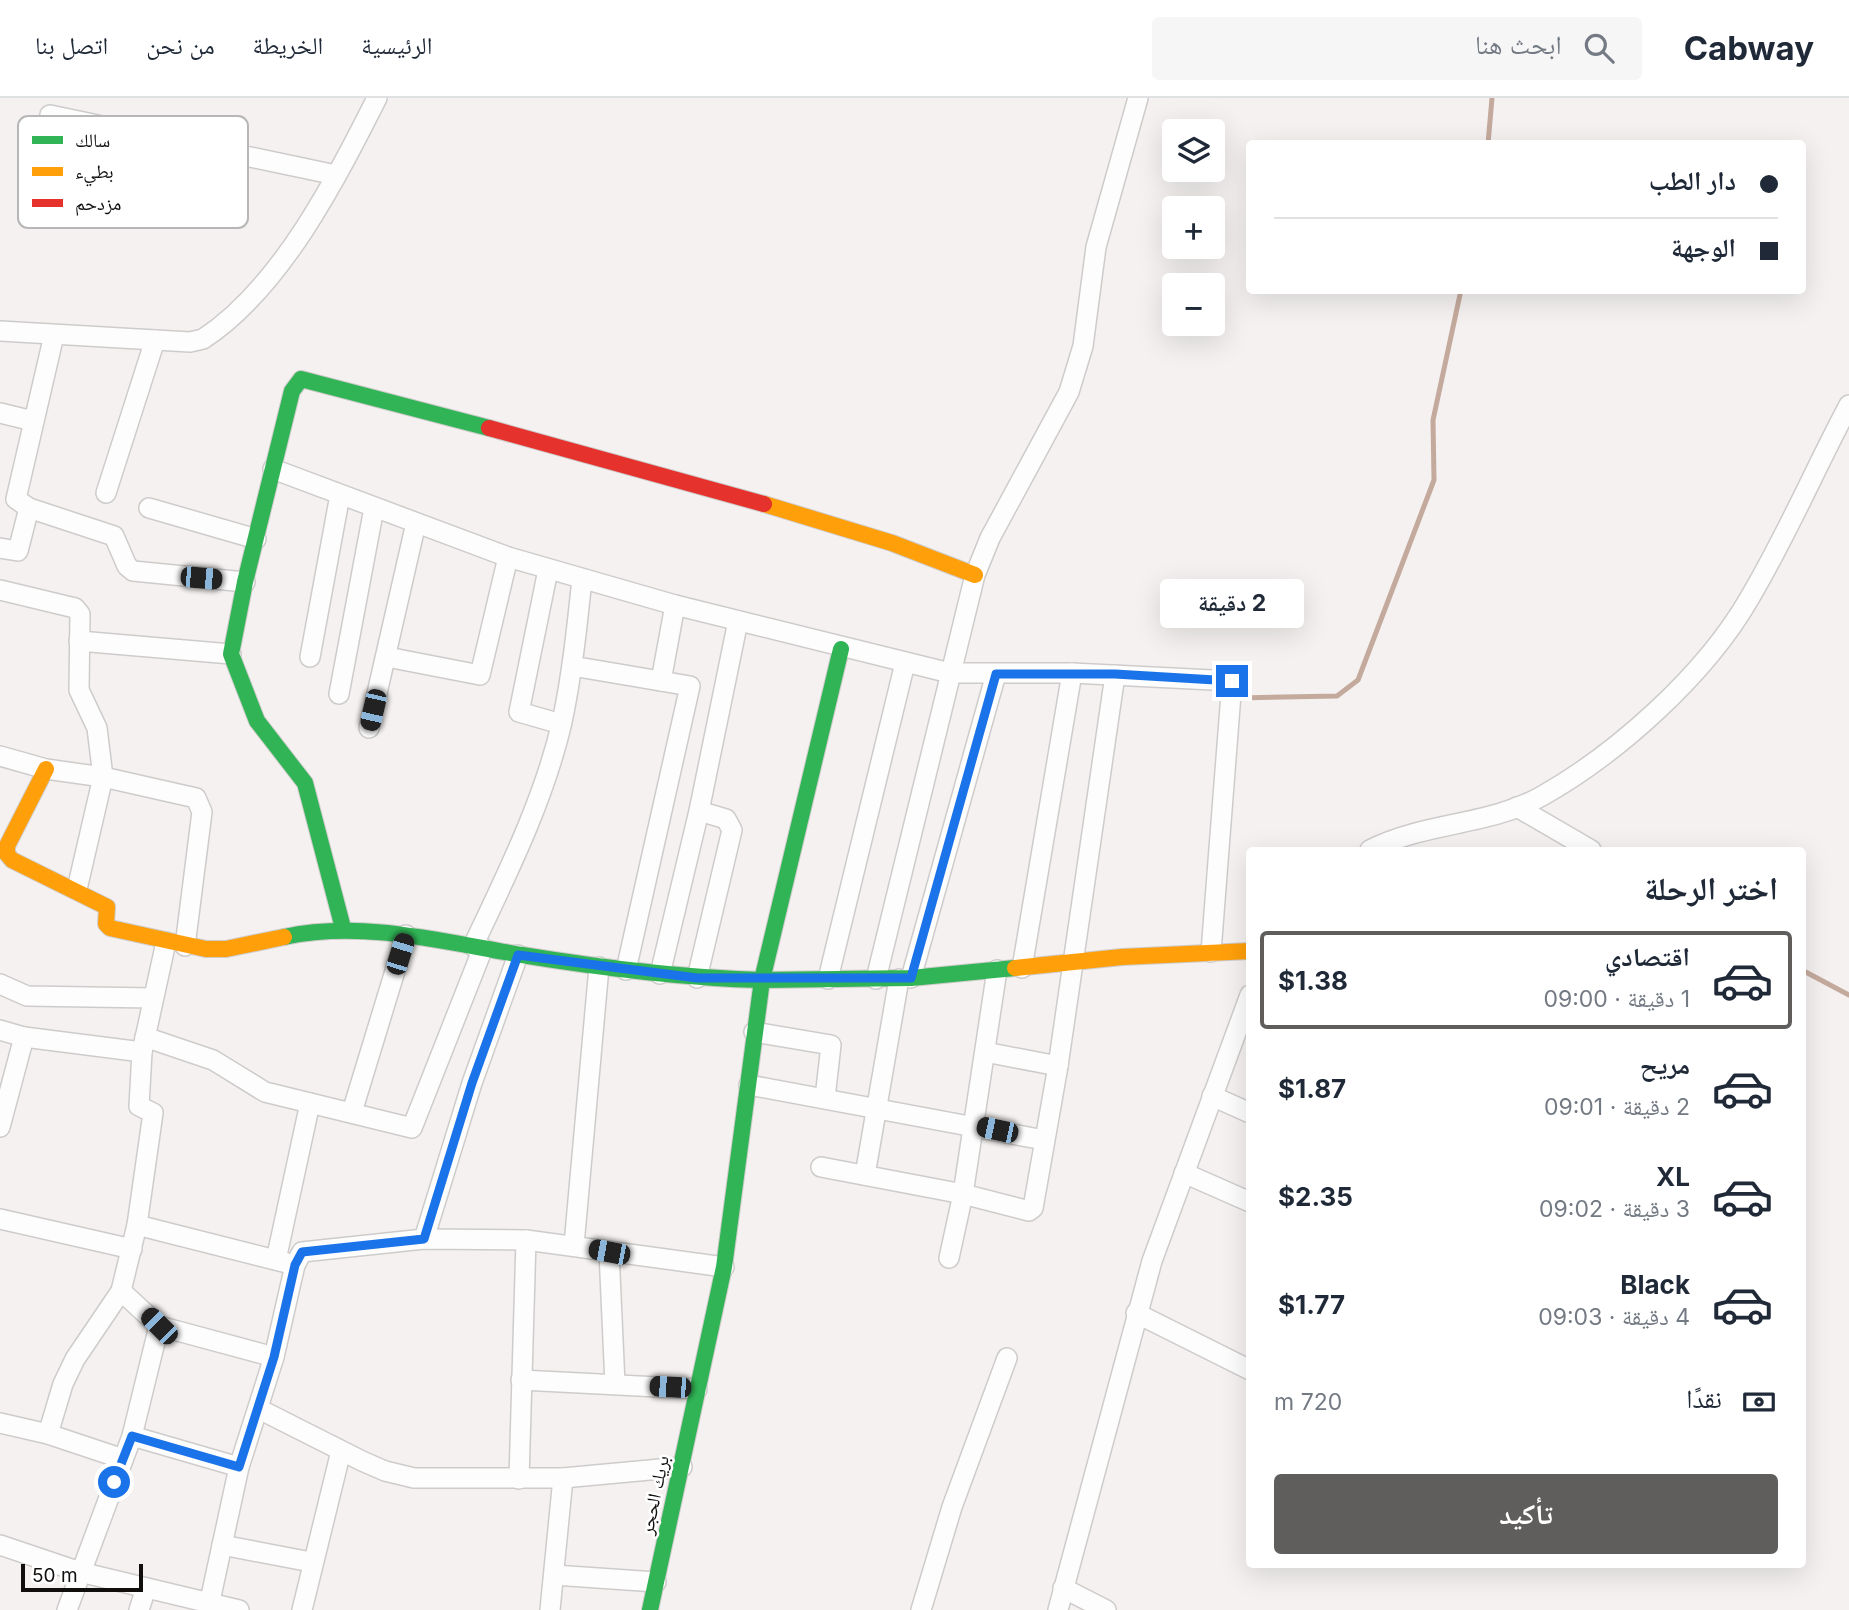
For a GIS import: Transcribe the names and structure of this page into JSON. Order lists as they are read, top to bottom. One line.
{"streets":{"street":["بريك الحجر"]},"legend":["سالك","بطيء","مزدحم"],"scale_bar":"50 m","page":{"header":"Cabway","search":"ابحث هنا","nav":["الرئيسية","الخريطة","من نحن","اتصل بنا"],"map_buttons":["+","−"],"banner":["دار الطب","الوجهة"],"bubble":"2 دقيقة","heading":"اختر الرحلة","list":[{"name":"اقتصادي","note":"1 دقيقة · 09:00","value":"$1.38"},{"name":"مريح","note":"2 دقيقة · 09:01","value":"$1.87"},{"name":"XL","note":"3 دقيقة · 09:02","value":"$2.35"},{"name":"Black","note":"4 دقيقة · 09:03","value":"$1.77"}],"pay":["نقدًا","720 m"],"buttons":"تأكيد","scale":"50 m"}}
